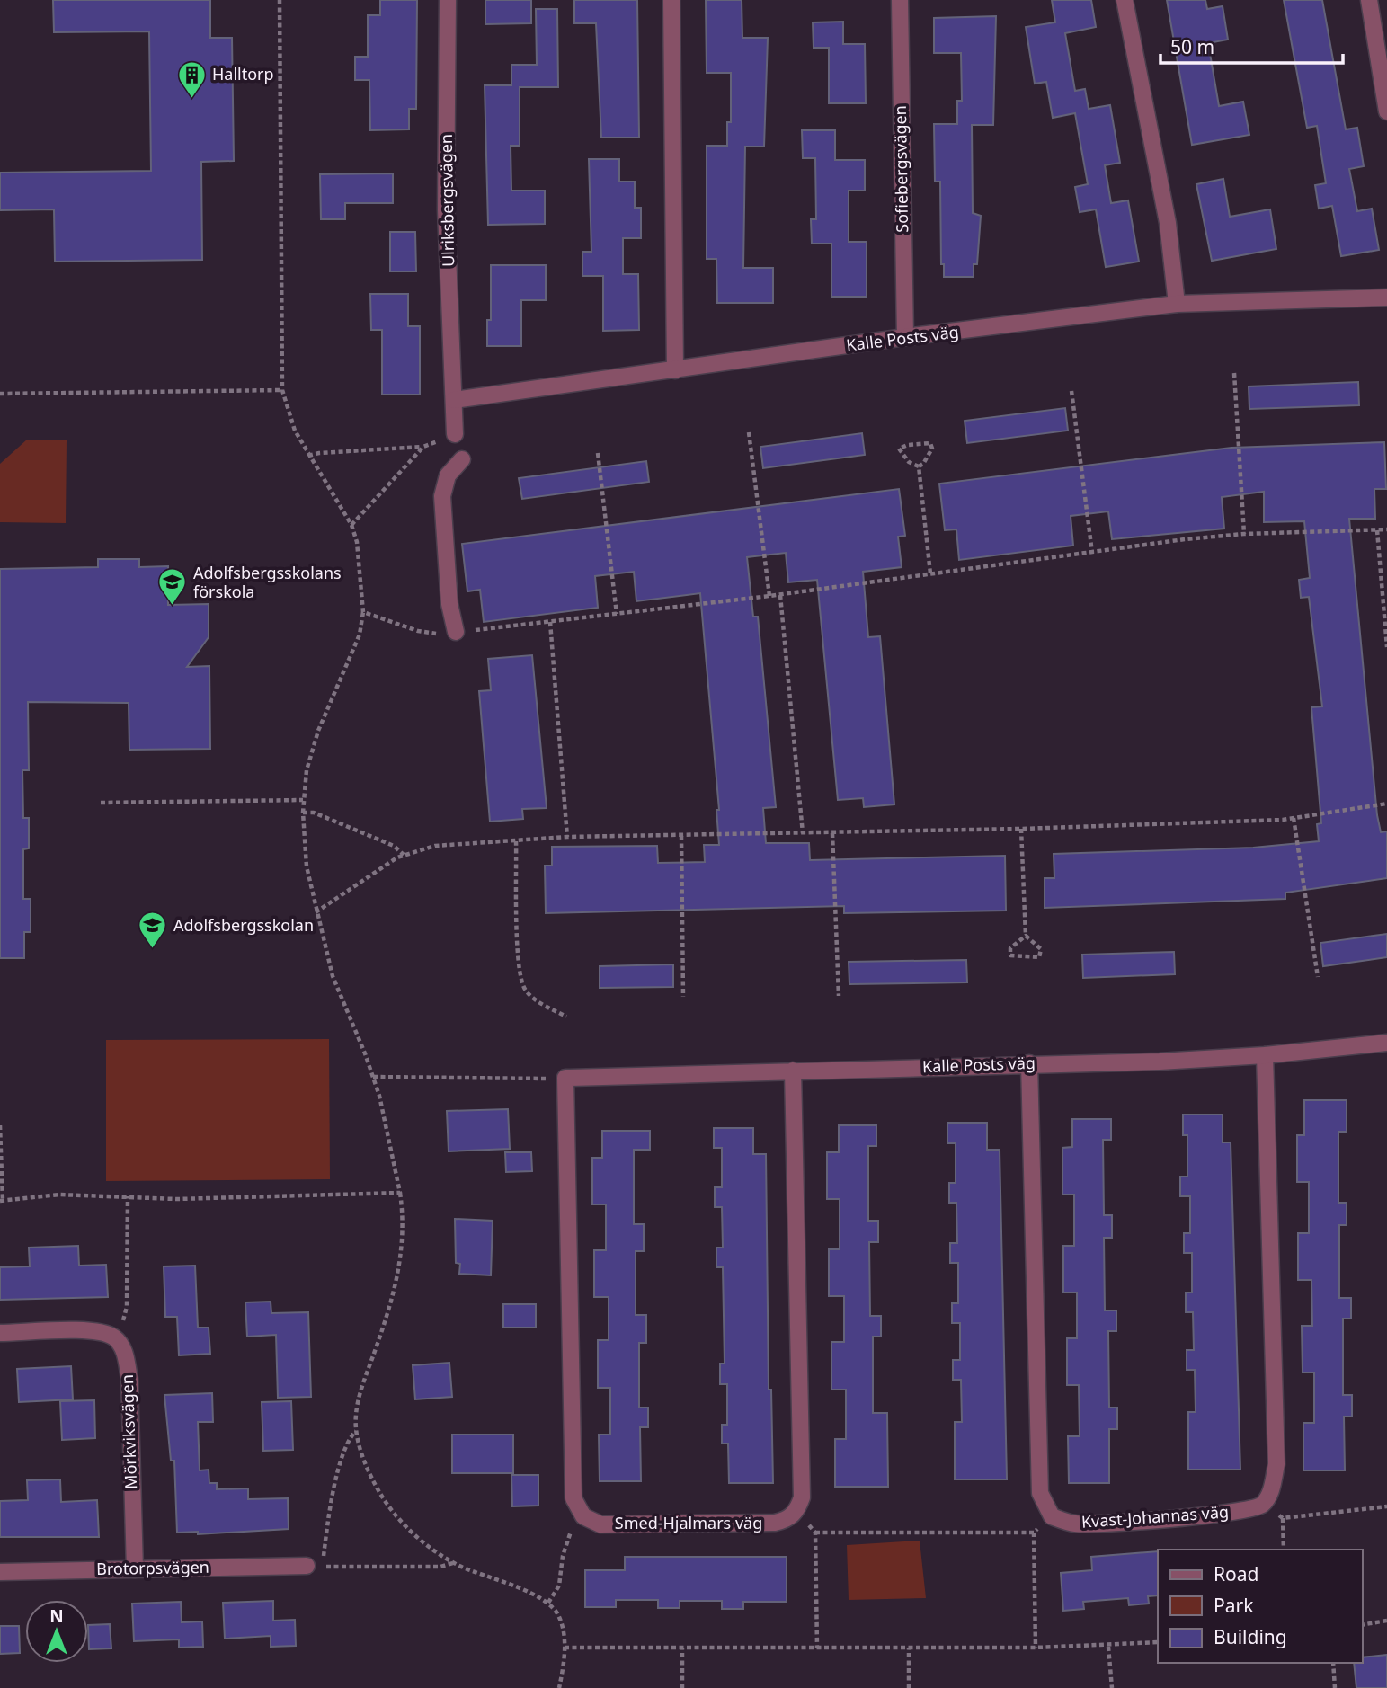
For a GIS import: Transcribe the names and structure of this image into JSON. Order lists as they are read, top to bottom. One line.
{"streets":{"street":["Sofiebergsvägen","Ulriksbergsvägen","Kalle Posts väg","Mörkviksvägen","Kvast-Johannas väg","Smed-Hjalmars väg","Brotorpsvägen"]},"crossings":[["Sofiebergsvägen","Kalle Posts väg"],["Ulriksbergsvägen","Kalle Posts väg"],["Kalle Posts väg","Kvast-Johannas väg"],["Kalle Posts väg","Smed-Hjalmars väg"],["Mörkviksvägen","Brotorpsvägen"]],"places":{"building":["Halltorp"],"school or university":["Adolfsbergsskolans förskola","Adolfsbergsskolan"]},"legend":["Road","Park","Building"],"scale_bar":"50 m","north":"top"}
